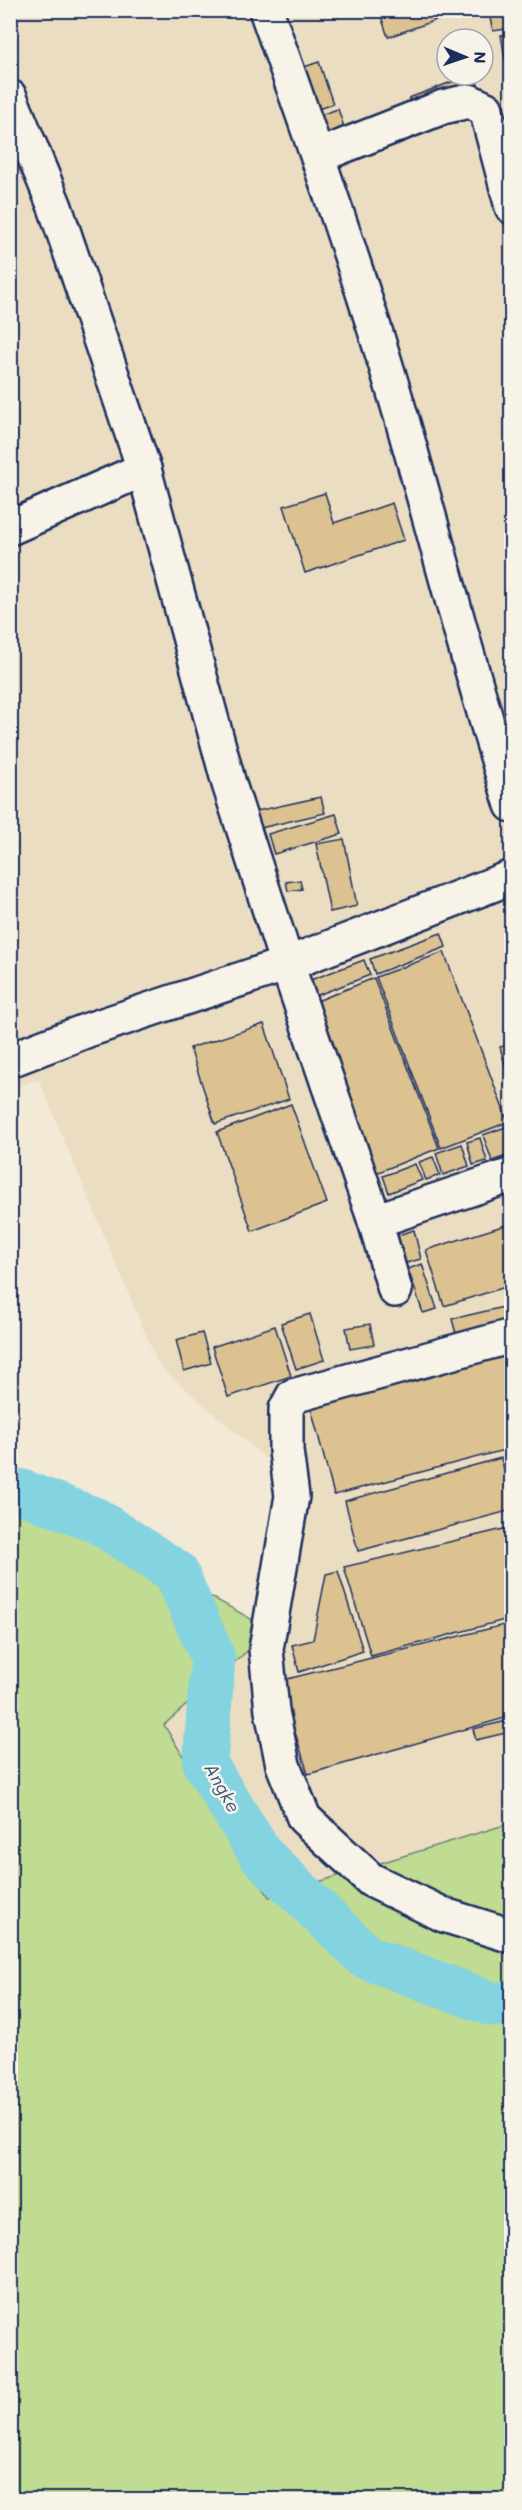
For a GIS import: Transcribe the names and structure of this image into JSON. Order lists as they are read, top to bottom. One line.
{"water":["Angke"],"north":"right"}
